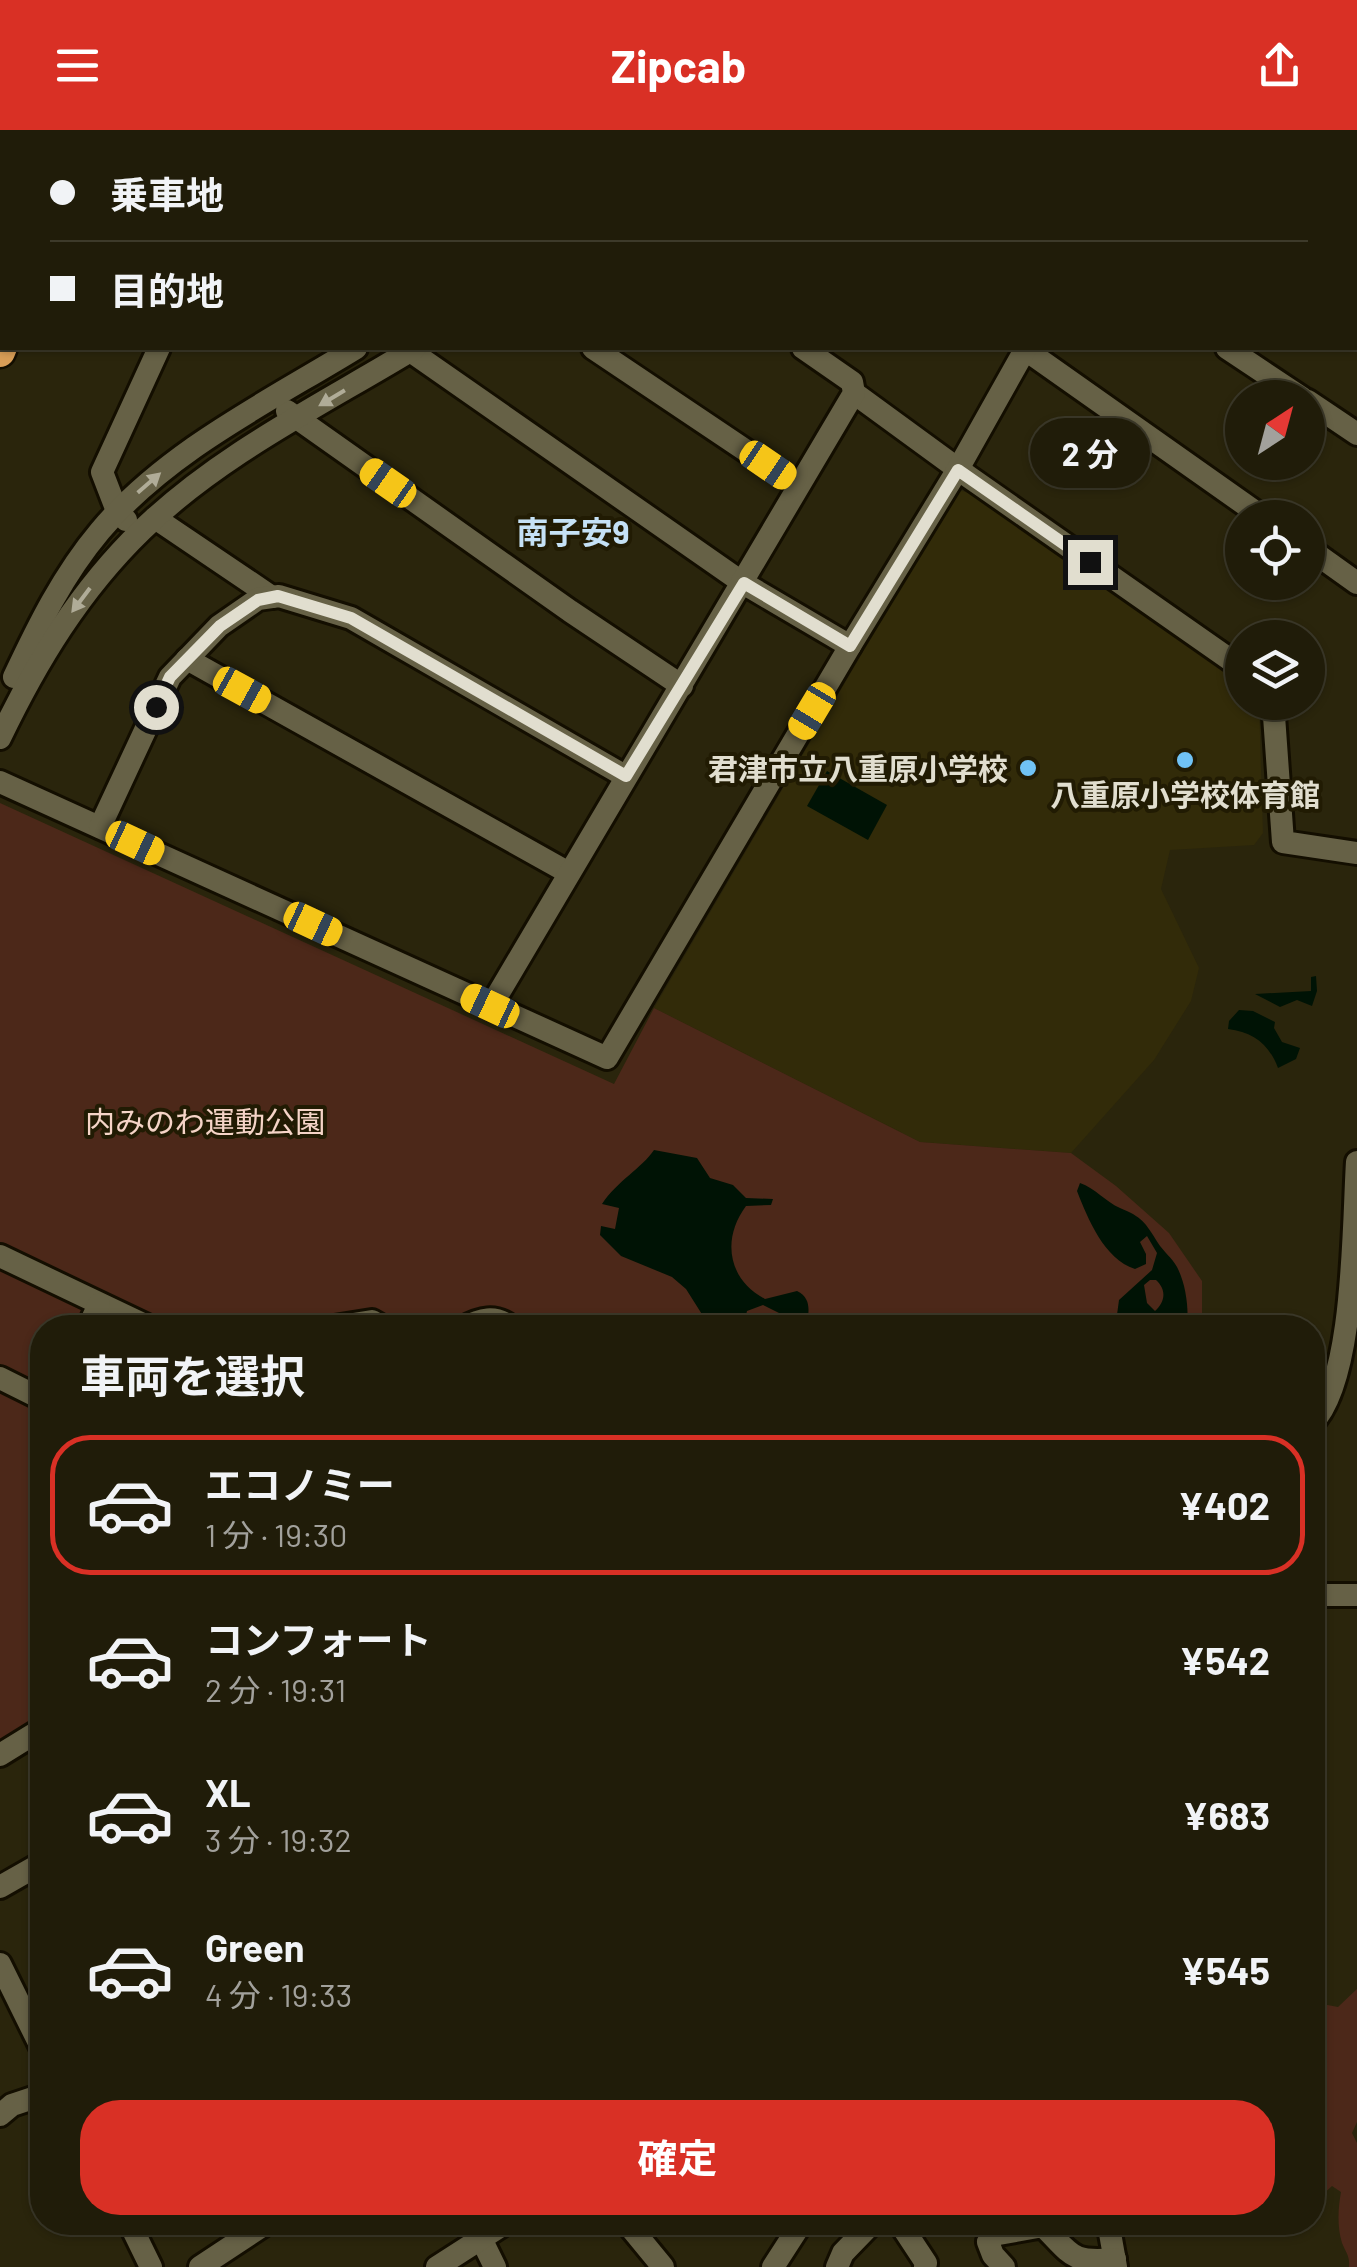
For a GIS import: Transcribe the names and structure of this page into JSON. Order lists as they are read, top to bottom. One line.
{"districts":["南子安9"],"parks":["内みのわ運動公園"],"places":["八重原小学校体育館","君津市立八重原小学校"],"north":"top right","page":{"header":"Zipcab","banner":["乗車地","目的地"],"bubble":"2 分","heading":"車両を選択","list":[{"name":"エコノミー","note":"1 分 · 19:30","value":"¥402"},{"name":"コンフォート","note":"2 分 · 19:31","value":"¥542"},{"name":"XL","note":"3 分 · 19:32","value":"¥683"},{"name":"Green","note":"4 分 · 19:33","value":"¥545"}],"buttons":"確定"}}
